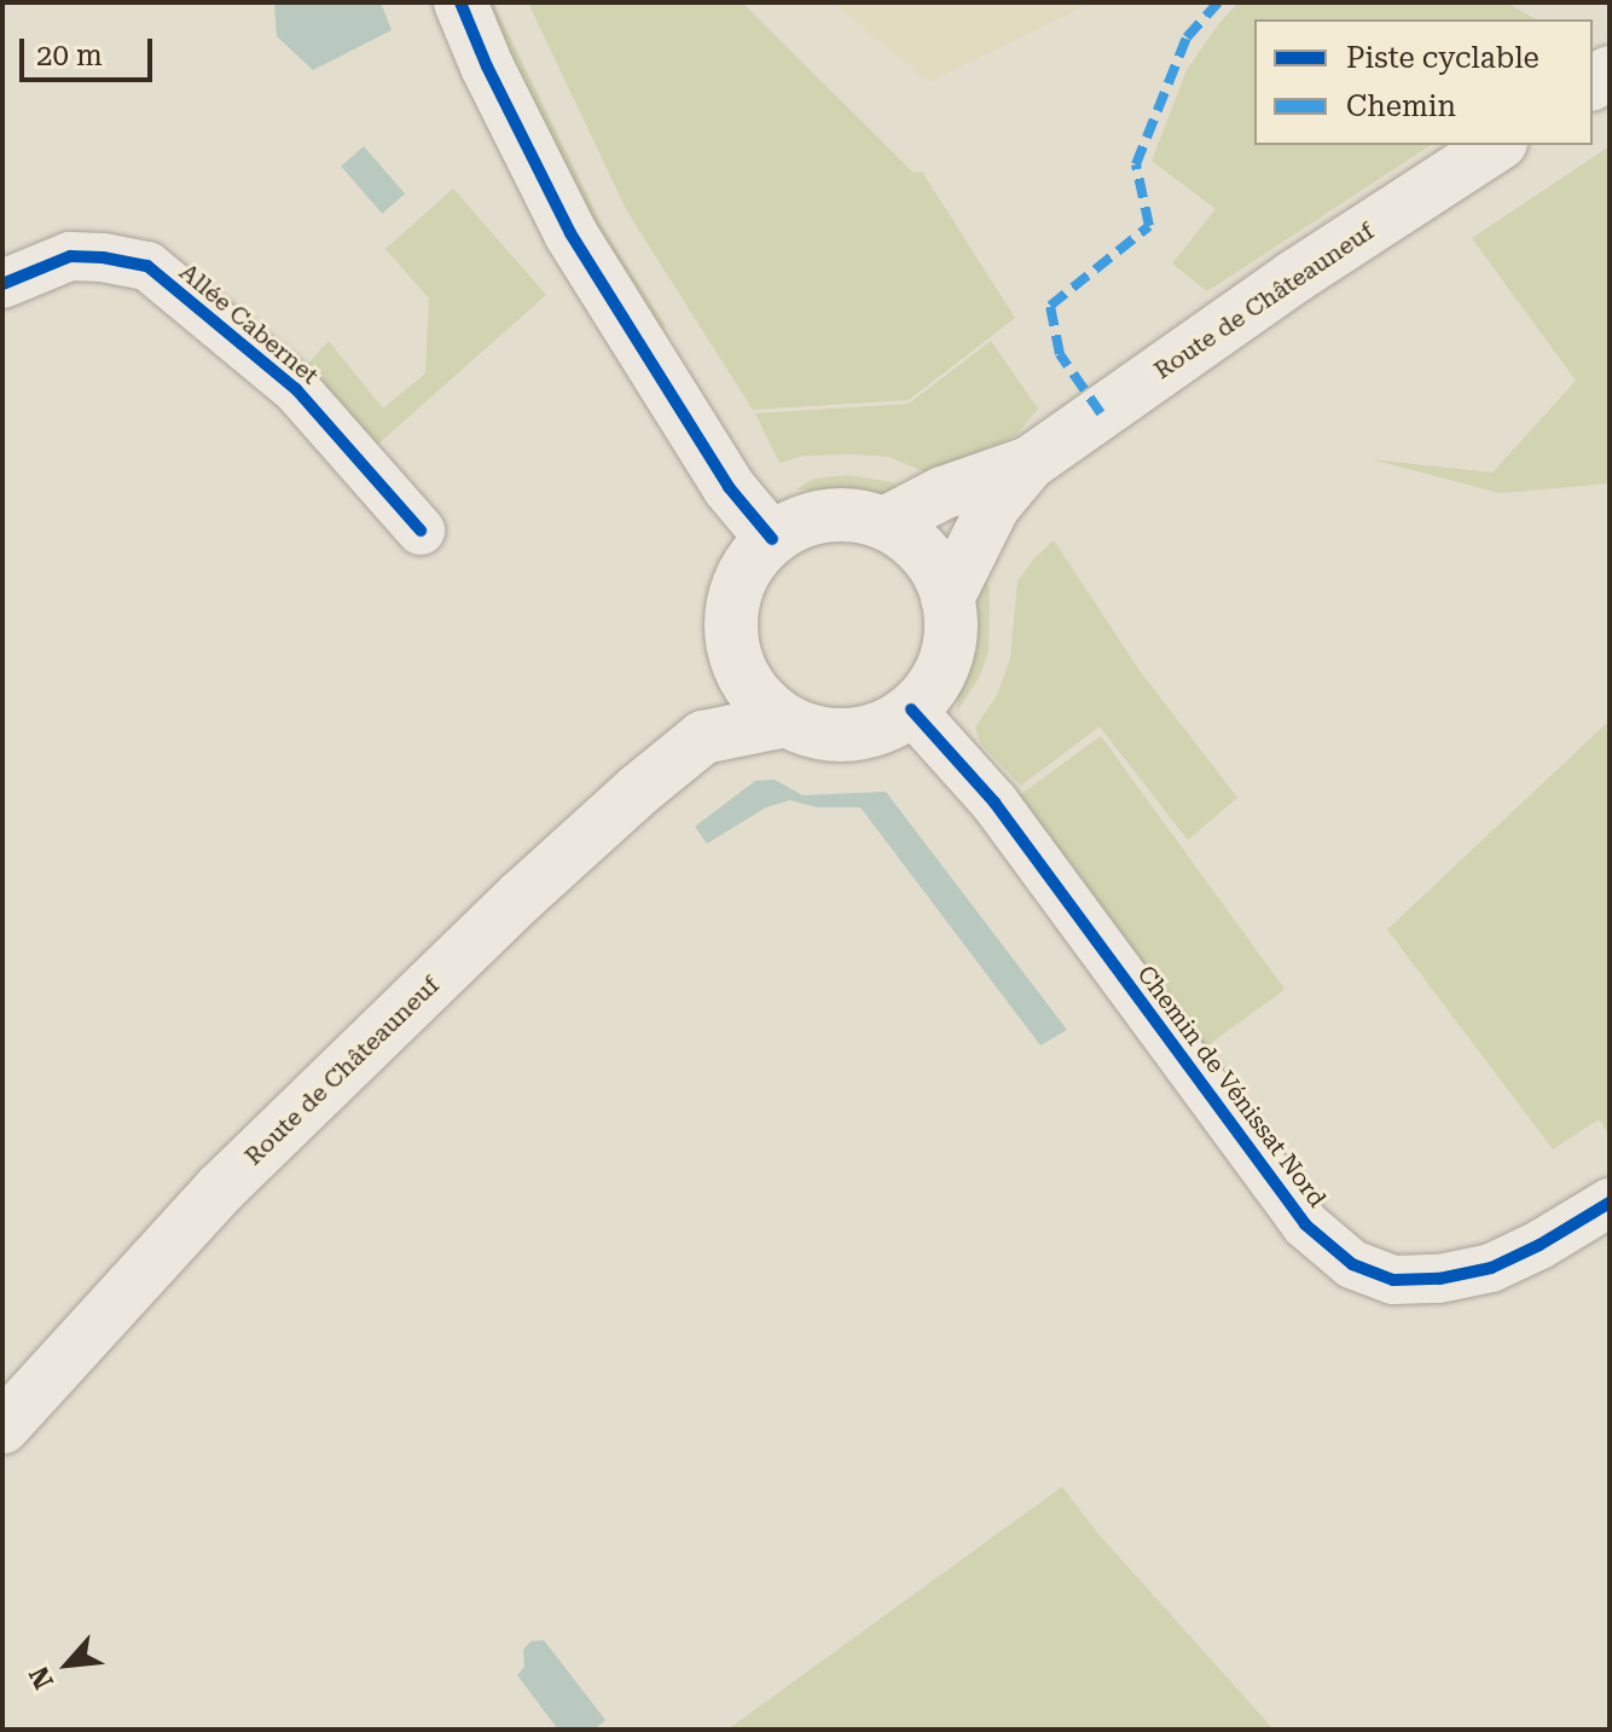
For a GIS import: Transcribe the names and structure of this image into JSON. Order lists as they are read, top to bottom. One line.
{"streets":{"main road":["Route de Châteauneuf"],"street":["Allée Cabernet","Chemin de Vénissat Nord"]},"crossings":[["Route de Châteauneuf","Chemin de Vénissat Nord"]],"legend":["Piste cyclable","Chemin"],"scale_bar":"20 m","north":"bottom left"}
